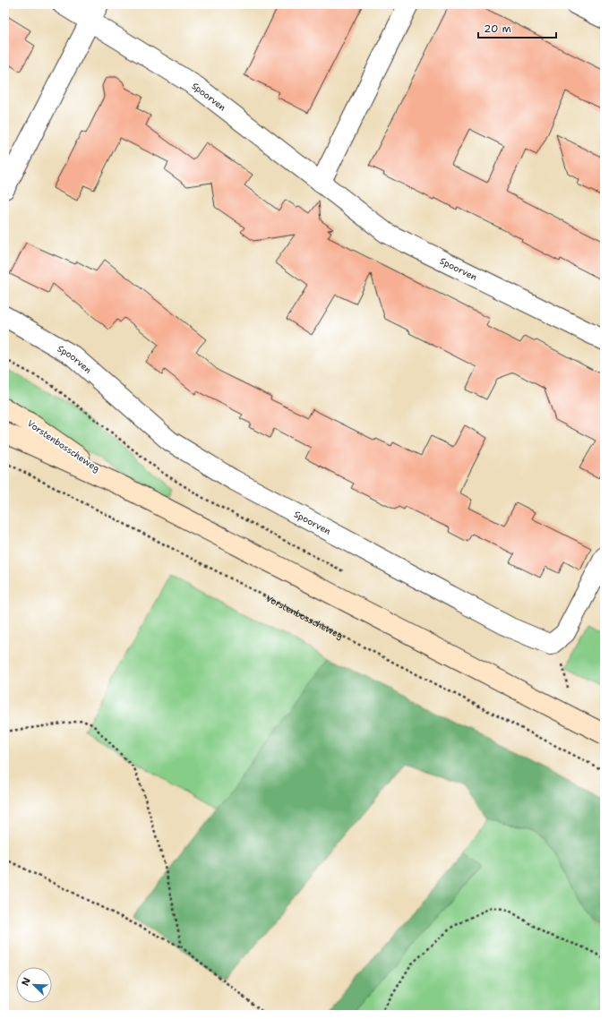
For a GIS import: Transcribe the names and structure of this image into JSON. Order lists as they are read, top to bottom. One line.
{"streets":{"street":["Spoorven","Vorstenbosscheweg"]},"scale_bar":"20 m","north":"top left"}
